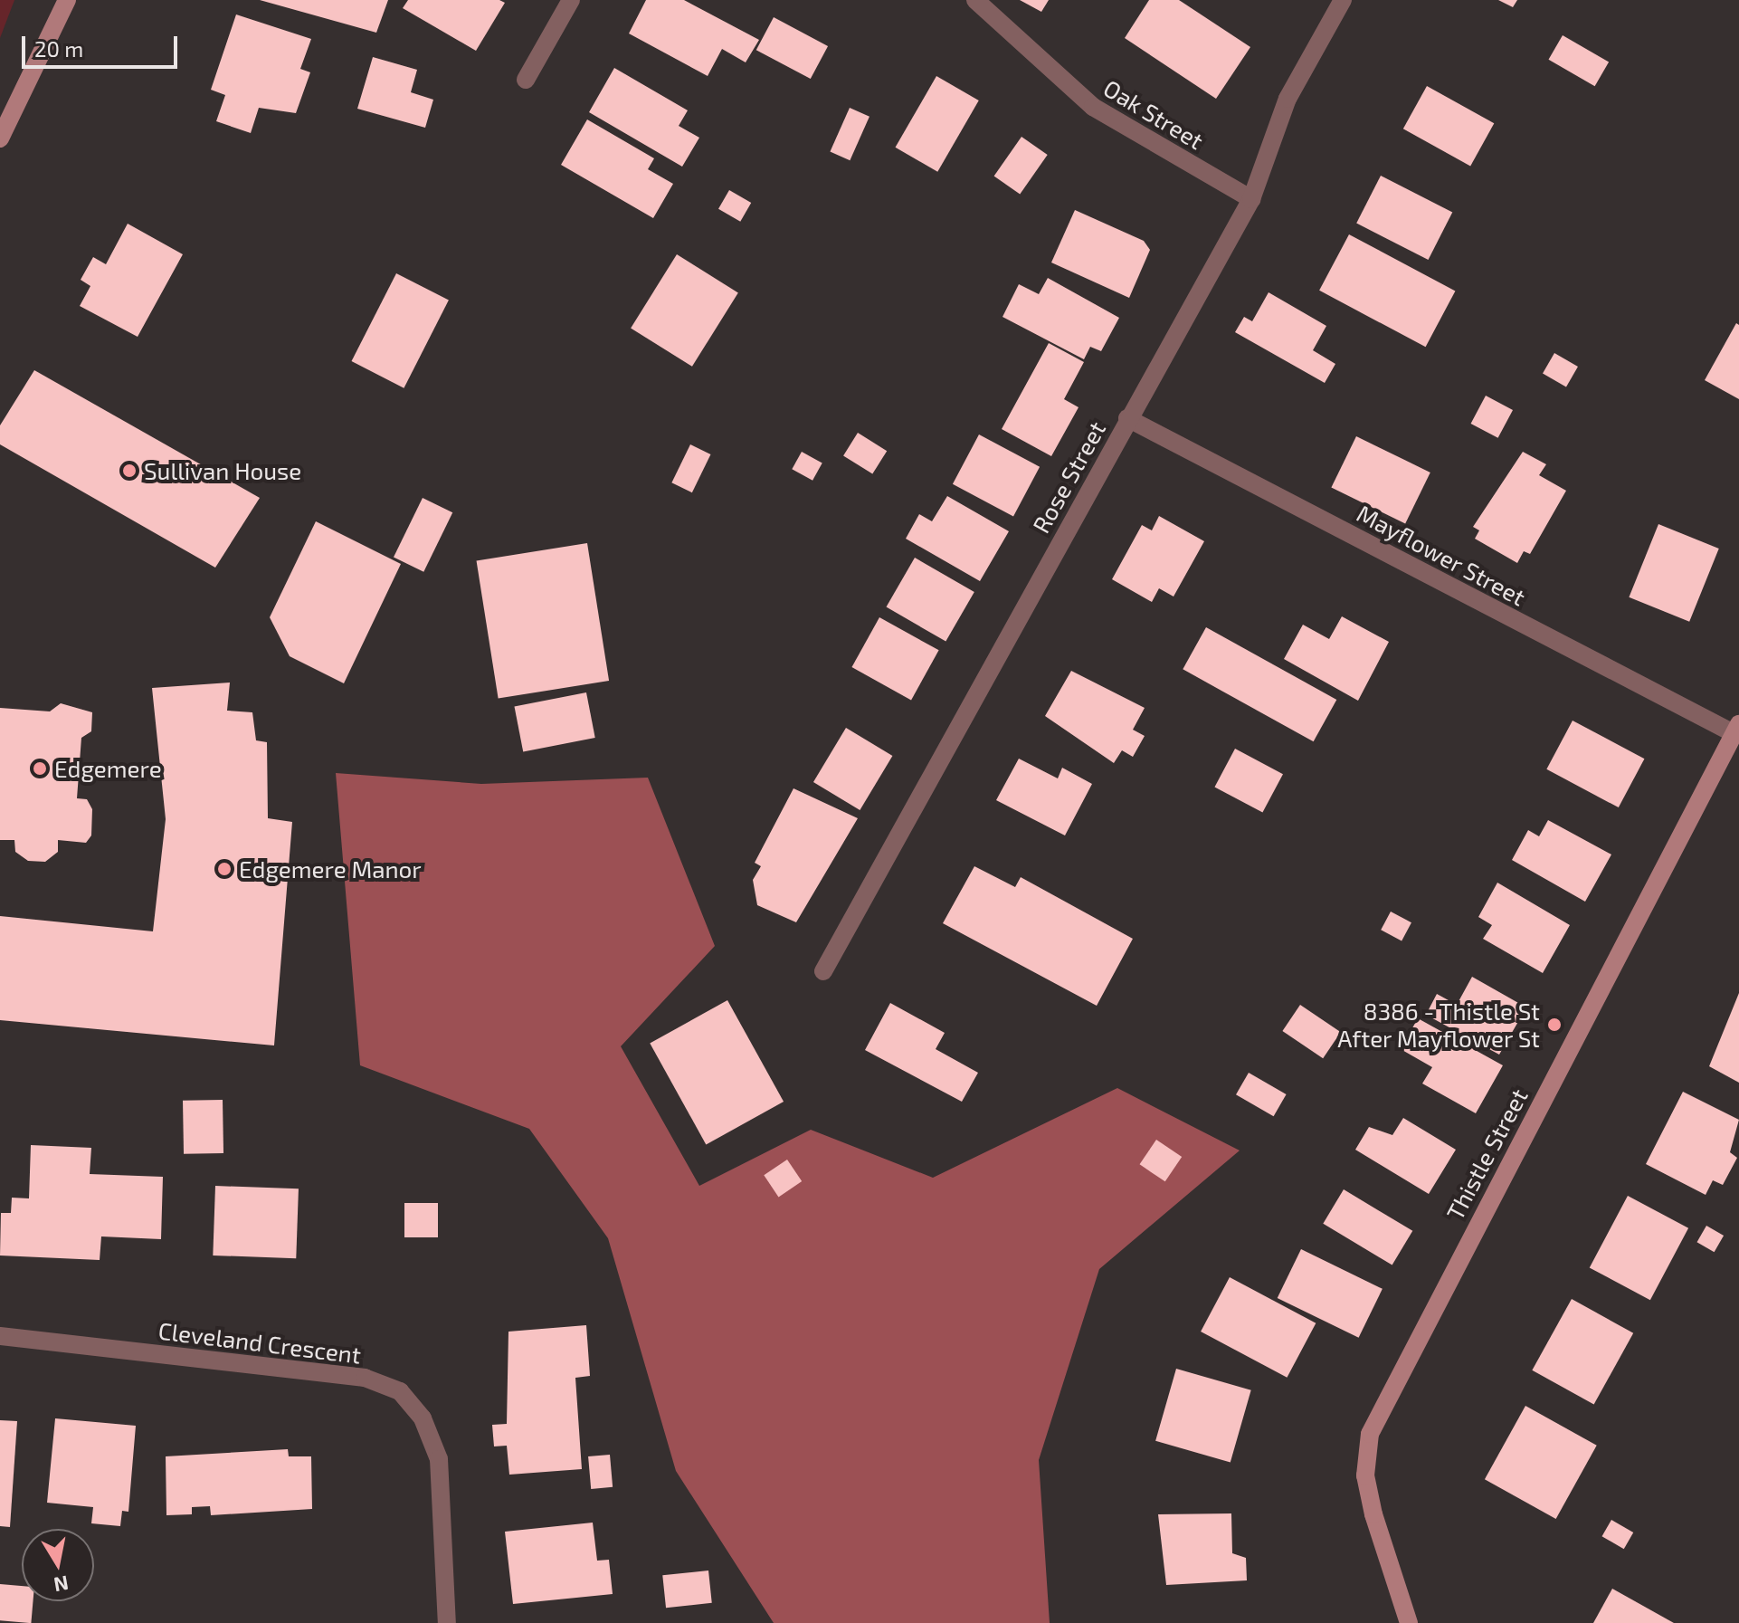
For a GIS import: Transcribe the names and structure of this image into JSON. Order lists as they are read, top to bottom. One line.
{"streets":{"street":["Oak Street","Rose Street","Mayflower Street","Thistle Street","Cleveland Crescent"]},"crossings":[["Oak Street","Rose Street"],["Rose Street","Mayflower Street"],["Mayflower Street","Thistle Street"]],"places":["Sullivan House","Edgemere","Edgemere Manor","8386 - Thistle St After Mayflower St"],"scale_bar":"20 m","north":"bottom"}
